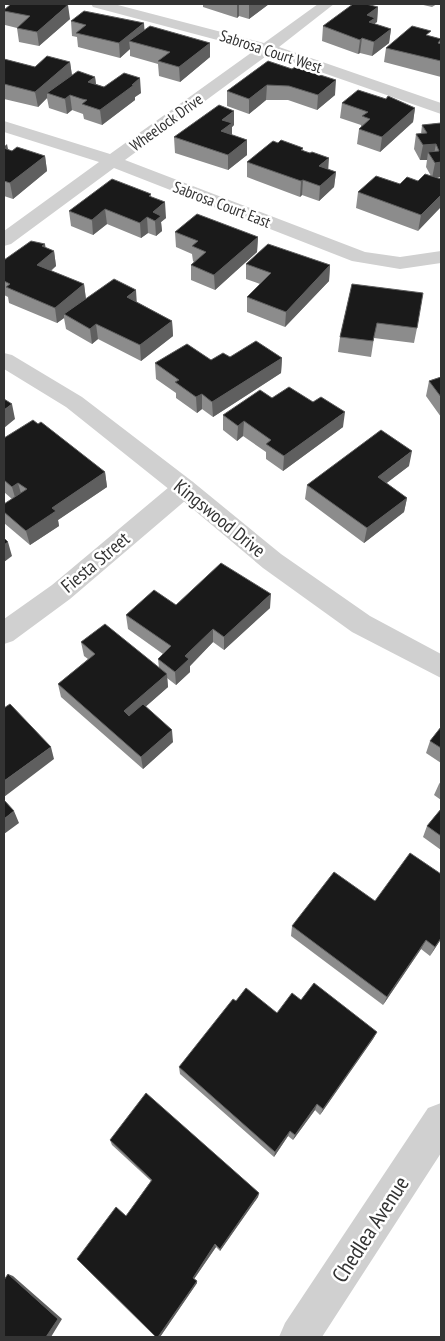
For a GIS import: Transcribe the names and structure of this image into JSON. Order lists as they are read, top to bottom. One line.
{"streets":{"street":["Sabrosa Court West","Wheelock Drive","Sabrosa Court East","Kingswood Drive","Fiesta Street","Chedlea Avenue"]},"crossings":[["Sabrosa Court West","Wheelock Drive"],["Wheelock Drive","Sabrosa Court East"],["Kingswood Drive","Fiesta Street"]]}
